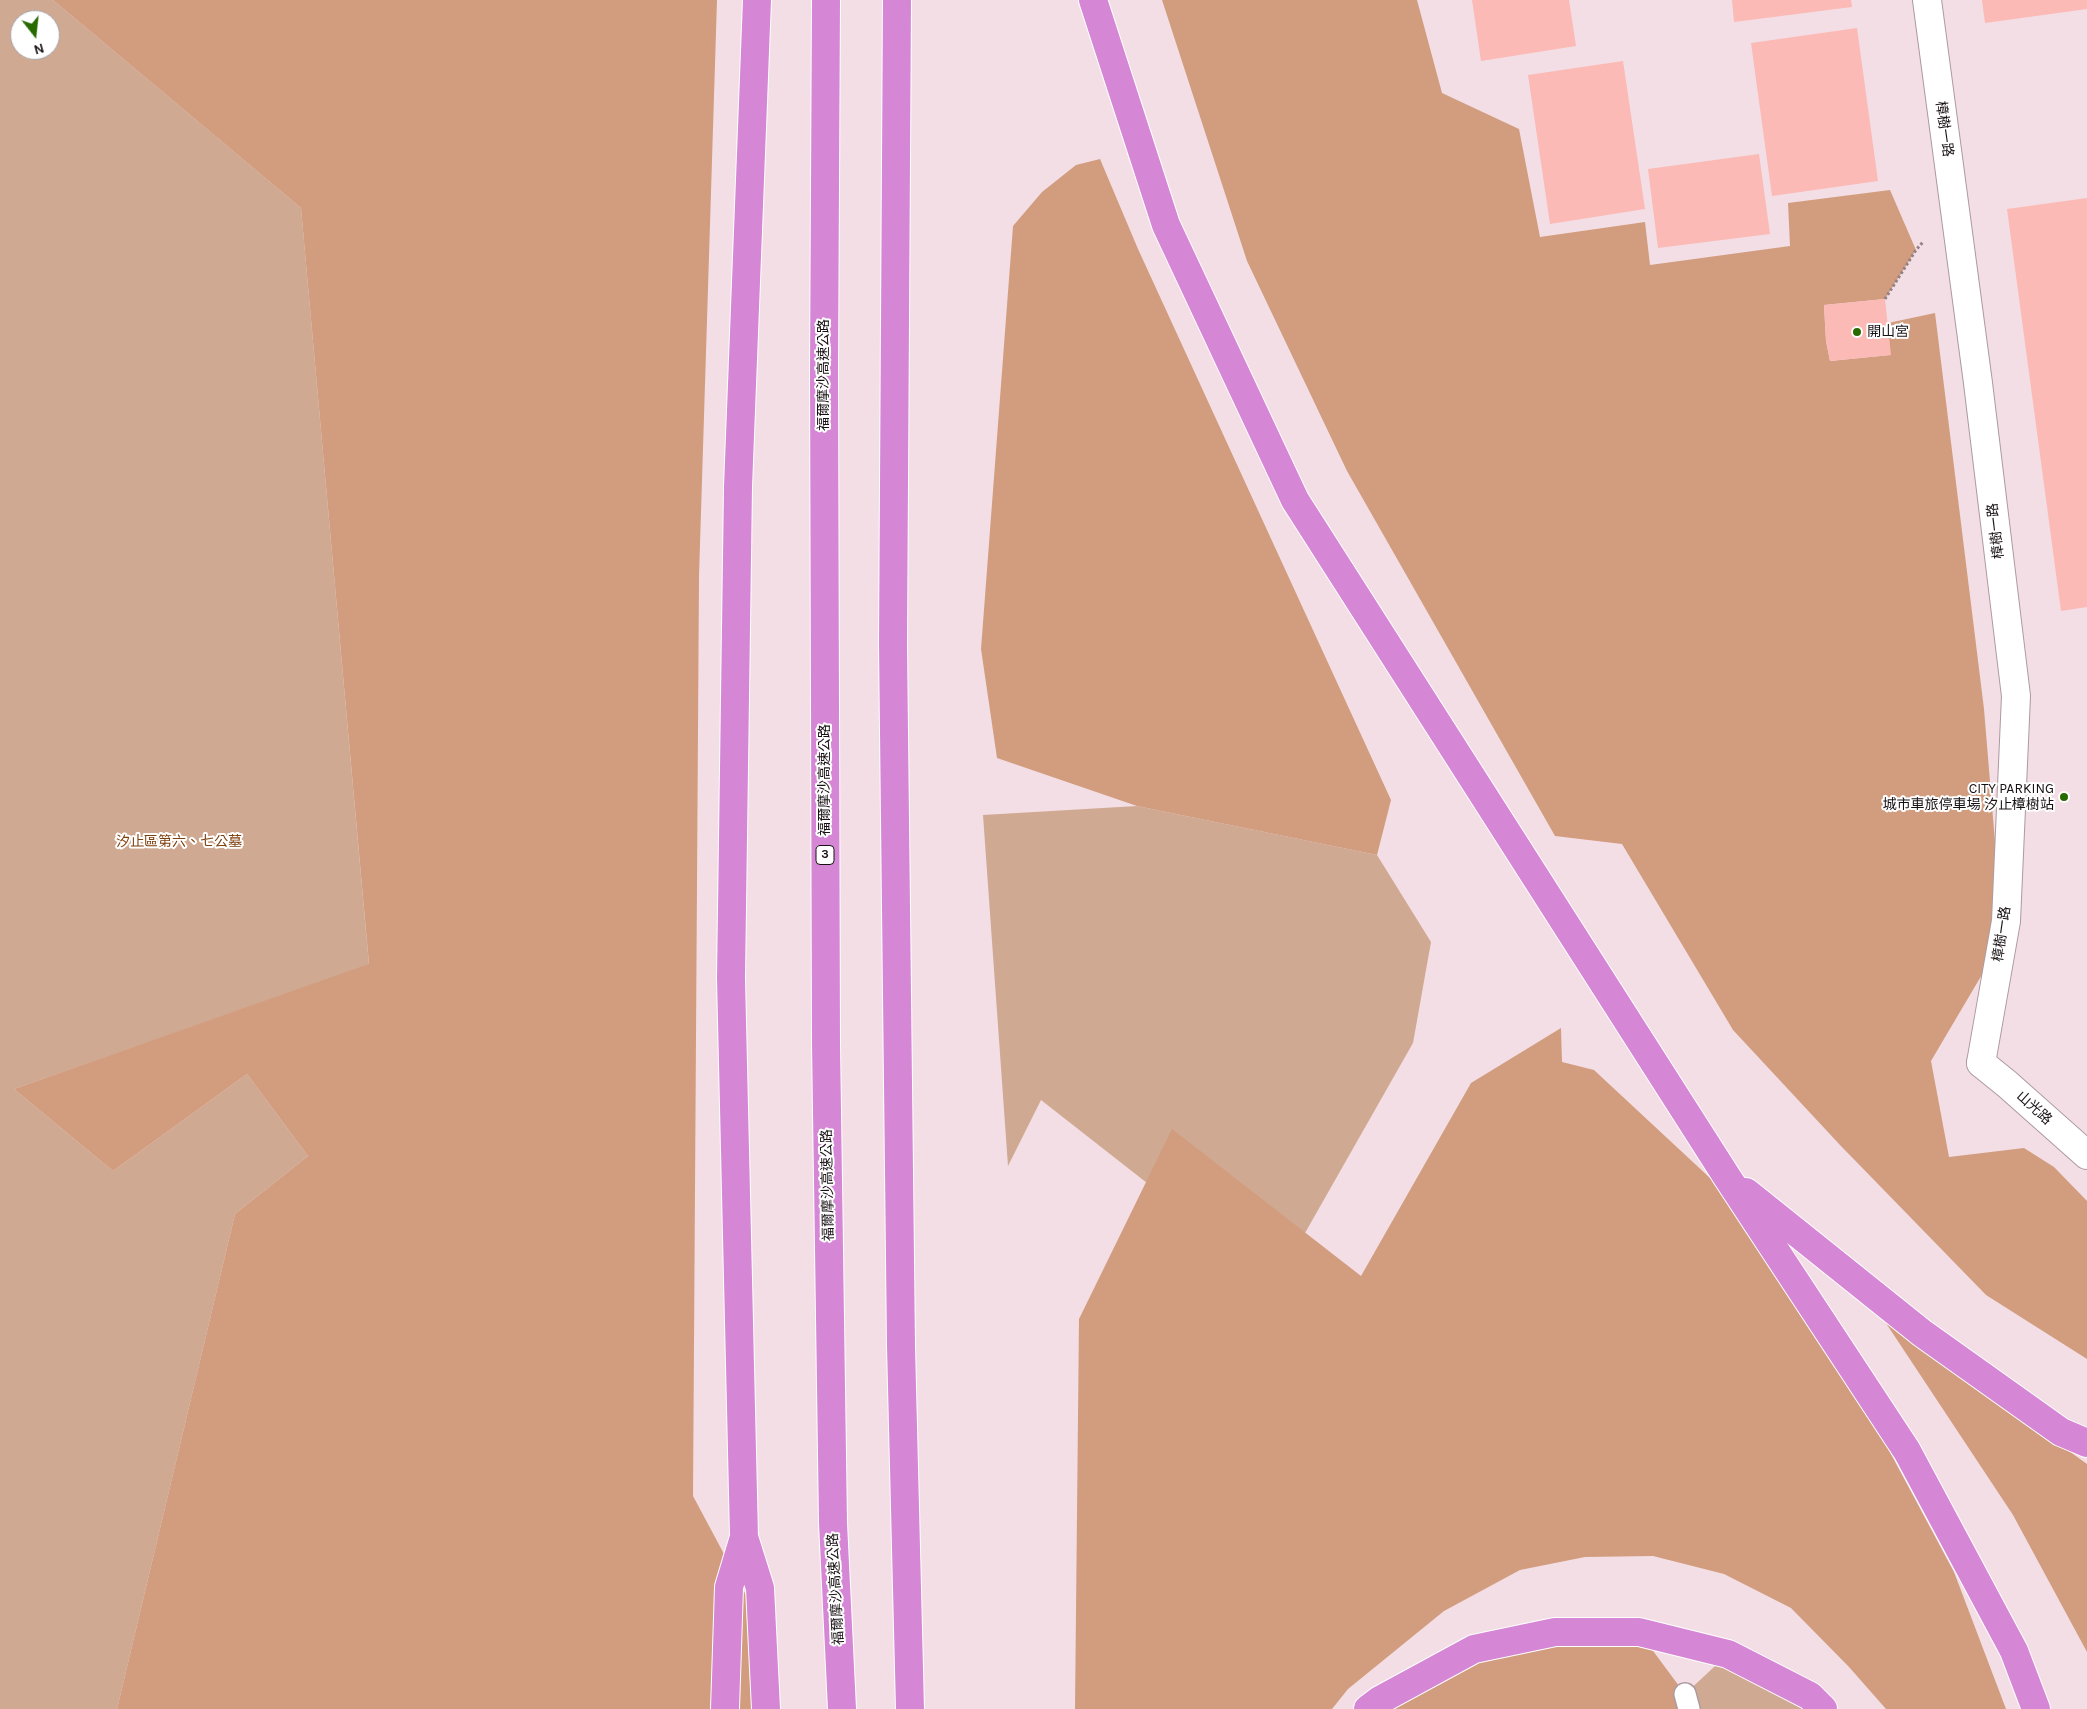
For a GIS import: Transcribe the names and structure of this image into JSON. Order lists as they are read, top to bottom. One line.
{"streets":{"highway":["福爾摩沙高速公路","3"],"street":["樟樹一路","山光路"]},"crossings":[["樟樹一路","山光路"]],"parks":["汐止區第六、七公墓"],"places":["開山宮","CITY PARKING 城市車旅停車場 汐止樟樹站"],"north":"bottom"}
